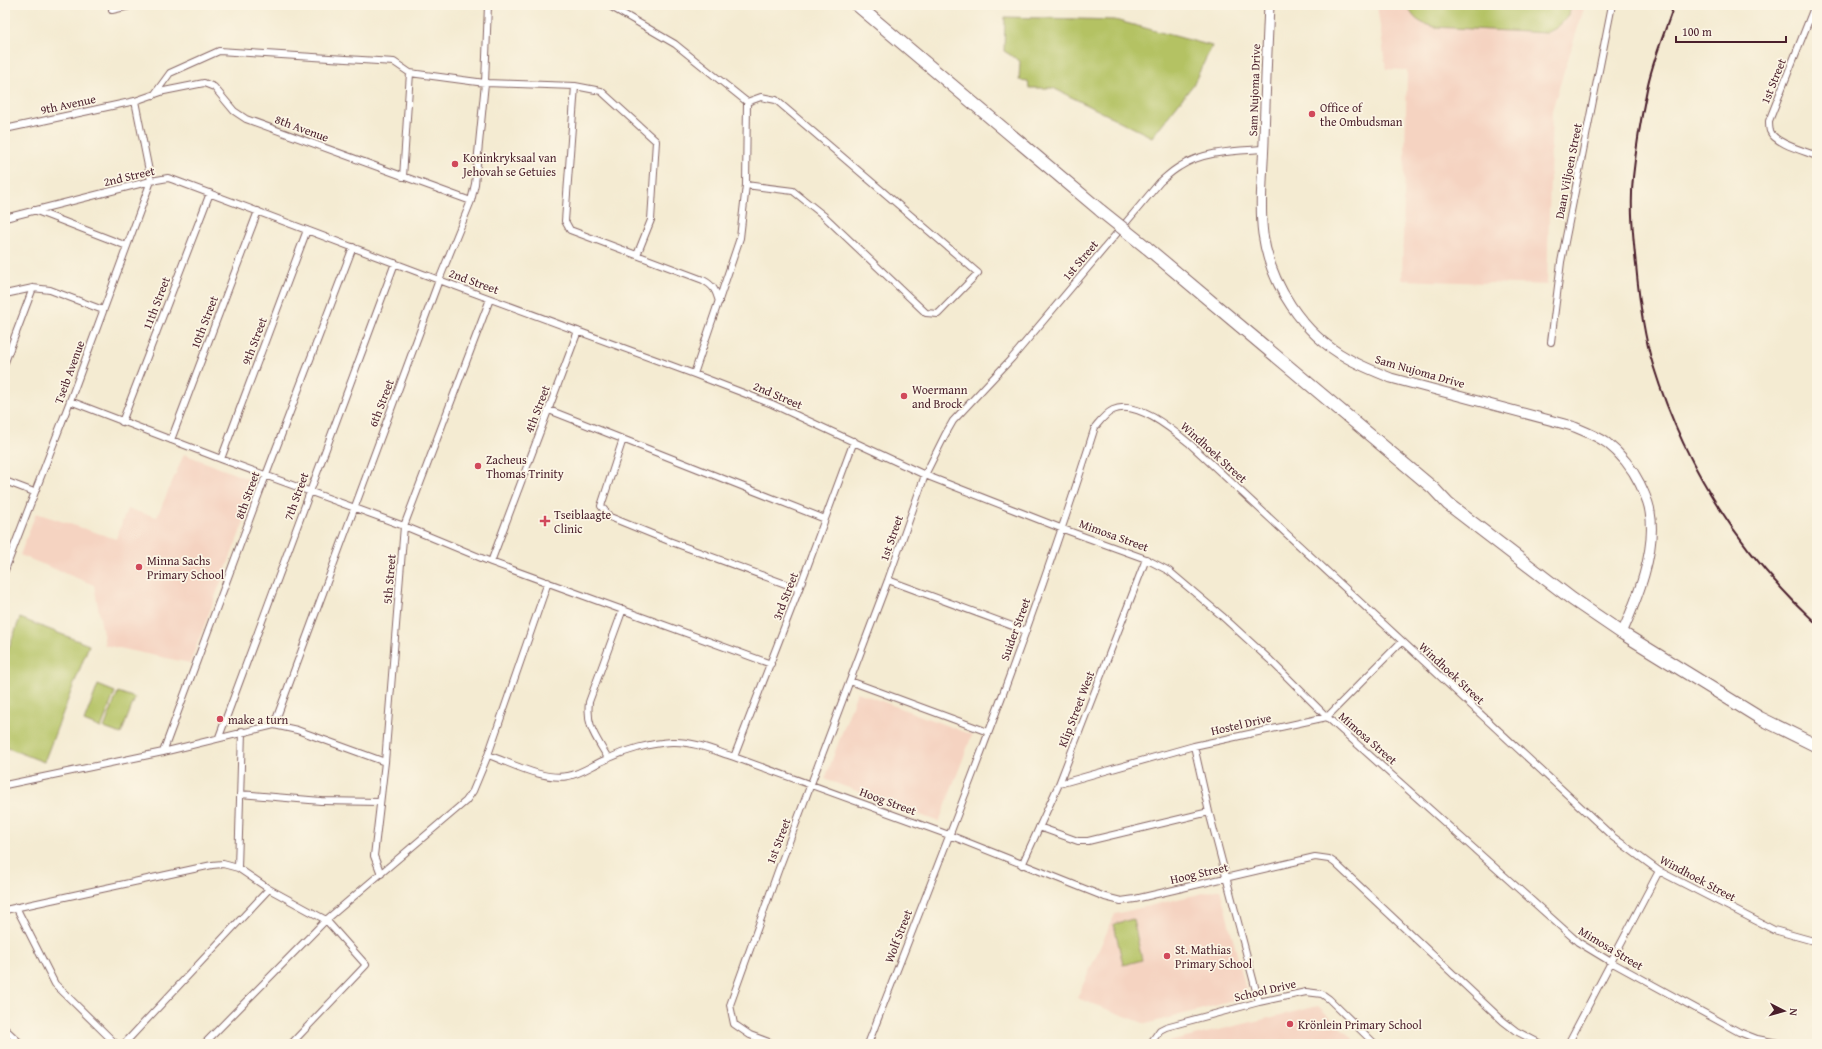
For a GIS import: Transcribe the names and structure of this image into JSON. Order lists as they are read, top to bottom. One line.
{"streets":{"main road":["Sam Nujoma Drive"],"street":["1st Street","9th Avenue","8th Avenue","Daan Viljoen Street","2nd Street","11th Street","10th Street","9th Street","Tseib Avenue","6th Street","4th Street","Windhoek Street","8th Street","7th Street","Mimosa Street","5th Street","3rd Street","Suider Street","Klip Street West","Hostel Drive","Hoog Street","Wolf Street","School Drive"]},"crossings":[["1st Street","Sam Nujoma Drive"],["1st Street","2nd Street"],["1st Street","Mimosa Street"],["1st Street","Hoog Street"],["9th Avenue","8th Avenue"],["8th Avenue","6th Street"],["2nd Street","11th Street"],["2nd Street","10th Street"],["2nd Street","9th Street"],["2nd Street","Tseib Avenue"],["2nd Street","6th Street"],["2nd Street","4th Street"],["2nd Street","8th Street"],["2nd Street","7th Street"],["2nd Street","Mimosa Street"],["2nd Street","5th Street"],["2nd Street","3rd Street"],["Windhoek Street","Suider Street"],["Mimosa Street","Suider Street"],["Mimosa Street","Klip Street West"],["Mimosa Street","Hostel Drive"],["3rd Street","Hoog Street"],["Suider Street","Hoog Street"],["Suider Street","Wolf Street"],["Klip Street West","Hostel Drive"],["Klip Street West","Hoog Street"],["Hoog Street","Wolf Street"]],"places":{"other":["Office of the Ombudsman","Koninkryksaal van Jehovah se Getuies","Woermann and Brock","Zacheus Thomas Trinity","Minna Sachs Primary School","make a turn","St. Mathias Primary School","Krönlein Primary School"],"health":["Tseiblaagte Clinic"]},"scale_bar":"100 m","north":"right"}
